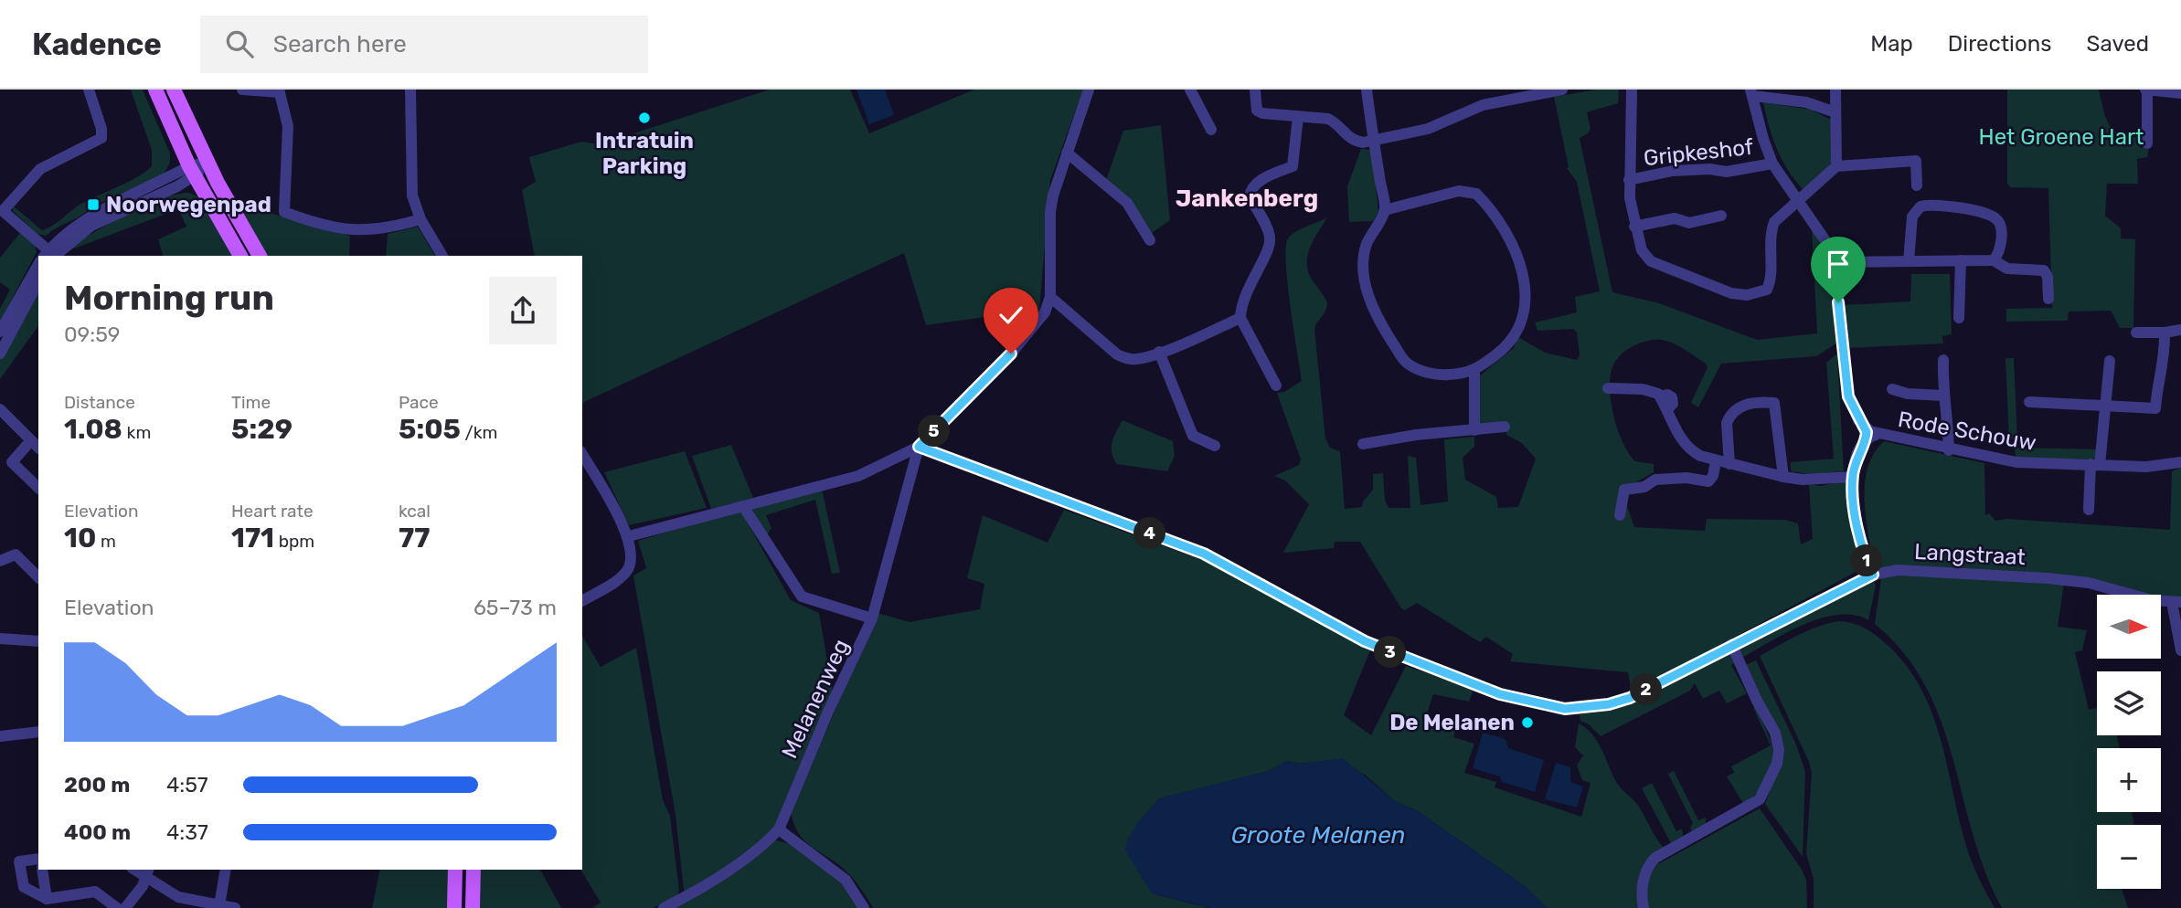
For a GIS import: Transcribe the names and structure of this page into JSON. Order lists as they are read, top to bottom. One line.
{"streets":{"street":["Gripkeshof","Rode Schouw","Langstraat","Melanenweg"]},"crossings":[["Langstraat","Melanenweg"]],"districts":["Jankenberg"],"water":["Groote Melanen"],"parks":["Het Groene Hart"],"places":{"other":["Intratuin Parking","De Melanen"],"transit":["Noorwegenpad"]},"north":"right","page":{"header":"Kadence","search":"Search here","nav":["Map","Directions","Saved"],"heading":["Morning run","09:59"],"stats":[["Distance","1.08 km"],["Time","5:29"],["Pace","5:05 /km"],["Elevation","10 m"],["Heart rate","171 bpm"],["kcal","77"]],"pins":["5","4","1","3","2"],"chart":["Elevation","65–73 m"],"map_buttons":["+","−"],"list":[{"name":"200 m","note":"4:57"},{"name":"400 m","note":"4:37"}]}}
